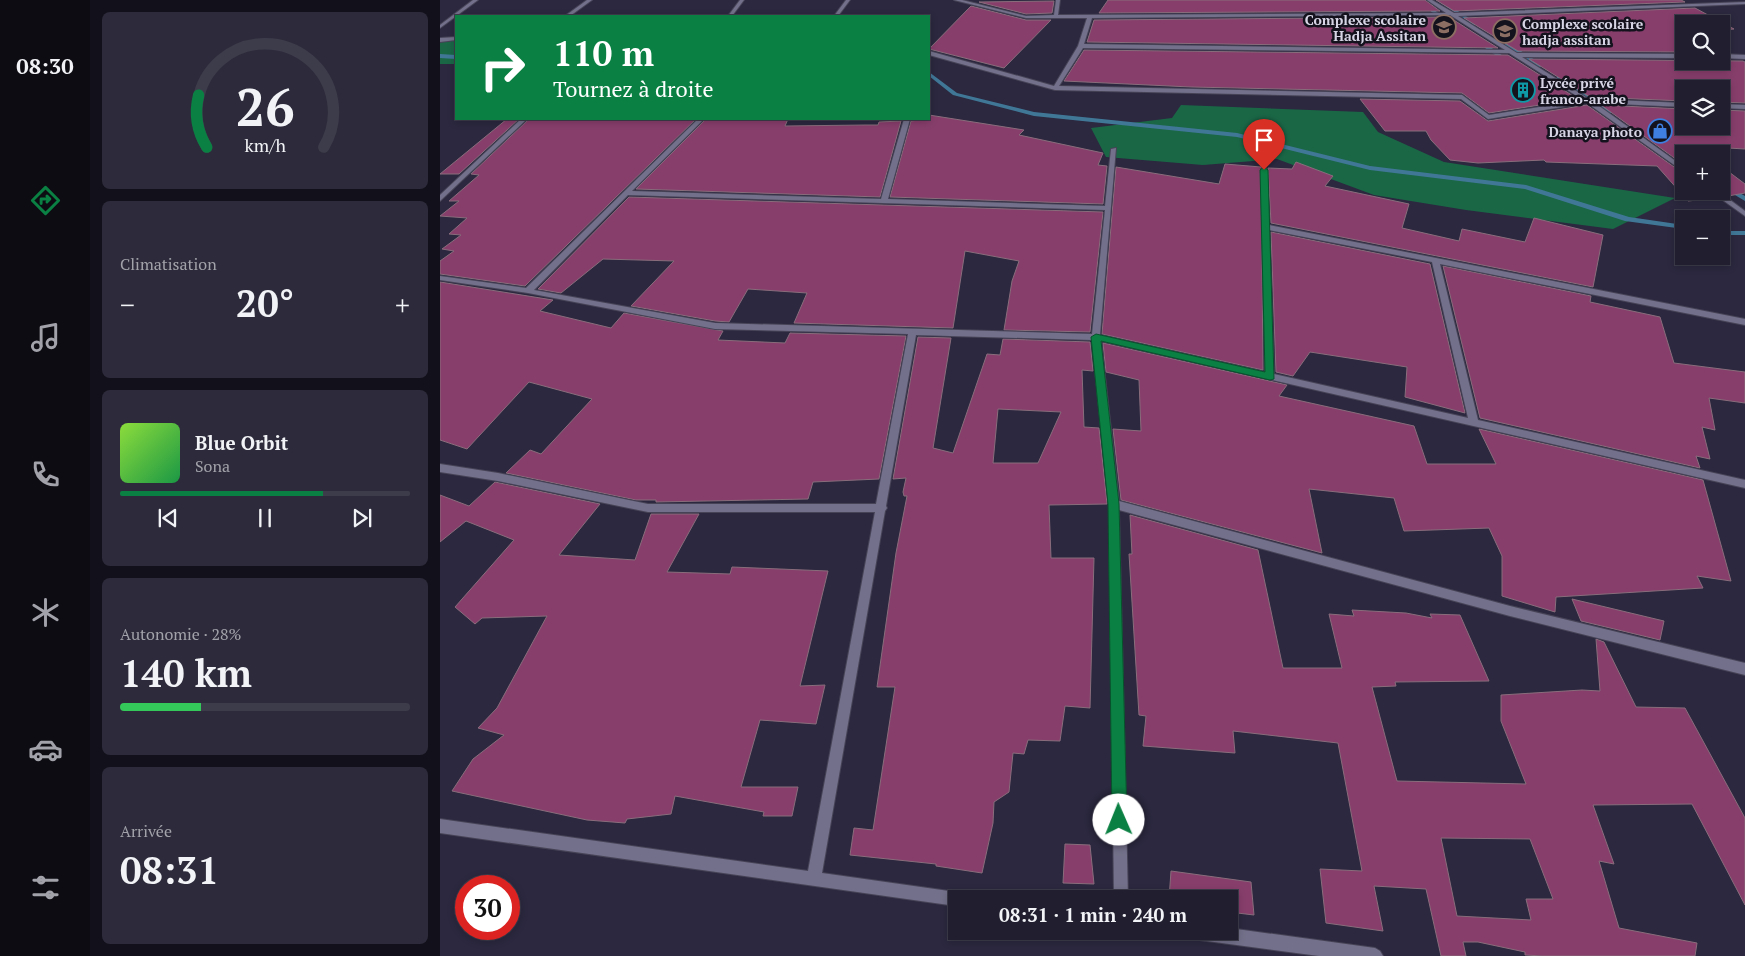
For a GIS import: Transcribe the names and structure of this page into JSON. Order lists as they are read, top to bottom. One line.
{"places":{"school or university":["Complexe scolaire Hadja Assitan","Complexe scolaire hadja assitan"],"building":["Lycée privé franco-arabe"],"shop":["Danaya photo"]},"page":{"tabs":"08:30","map_buttons":["+","−"],"turn":["110 m","Tournez à droite"],"tile":["Climatisation",["Autonomie · 28%","140 km"],["Arrivée","08:31"]],"heat":["−","20°","+"],"song":["Blue Orbit","Sona"],"limit":"30","trip":"08:31 · 1 min · 240 m","gauge":["26","km/h"]}}
